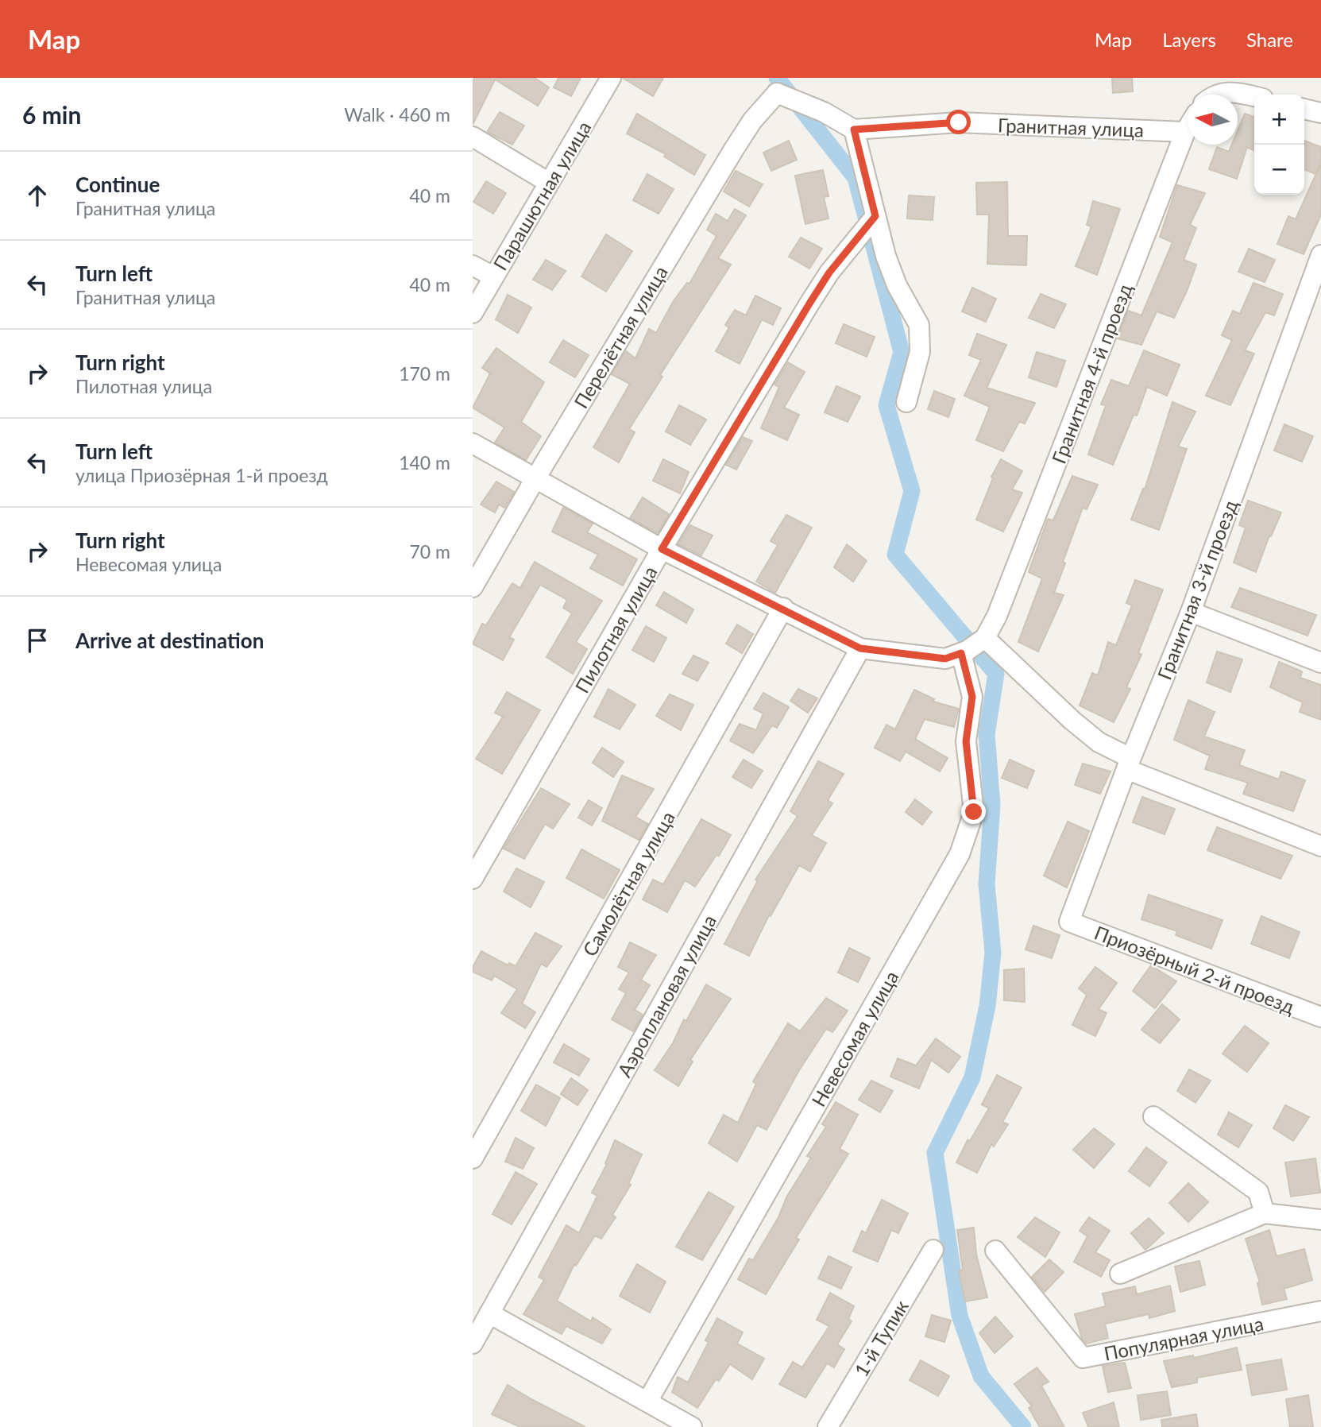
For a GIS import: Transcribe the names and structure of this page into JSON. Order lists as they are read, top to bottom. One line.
{"streets":{"street":["Гранитная улица","Парашютная улица","Перелётная улица","Гранитная 4-й проезд","Гранитная 3-й проезд","Пилотная улица","Самолётная улица","Приозёрный 2-й проезд","Аэроплановая улица","Невесомая улица","1-й Тупик","Популярная улица"]},"crossings":[["Гранитная улица","Гранитная 4-й проезд"],["Гранитная 3-й проезд","Приозёрный 2-й проезд"]],"north":"left","page":{"header":"Map","nav":["Map","Layers","Share"],"heading":["6 min","Walk · 460 m"],"map_buttons":["+","−"],"list":[["Continue","Гранитная улица","40 m"],["Turn left","Гранитная улица","40 m"],["Turn right","Пилотная улица","170 m"],["Turn left","улица Приозёрная 1-й проезд","140 m"],["Turn right","Невесомая улица","70 m"],"Arrive at destination"]}}
